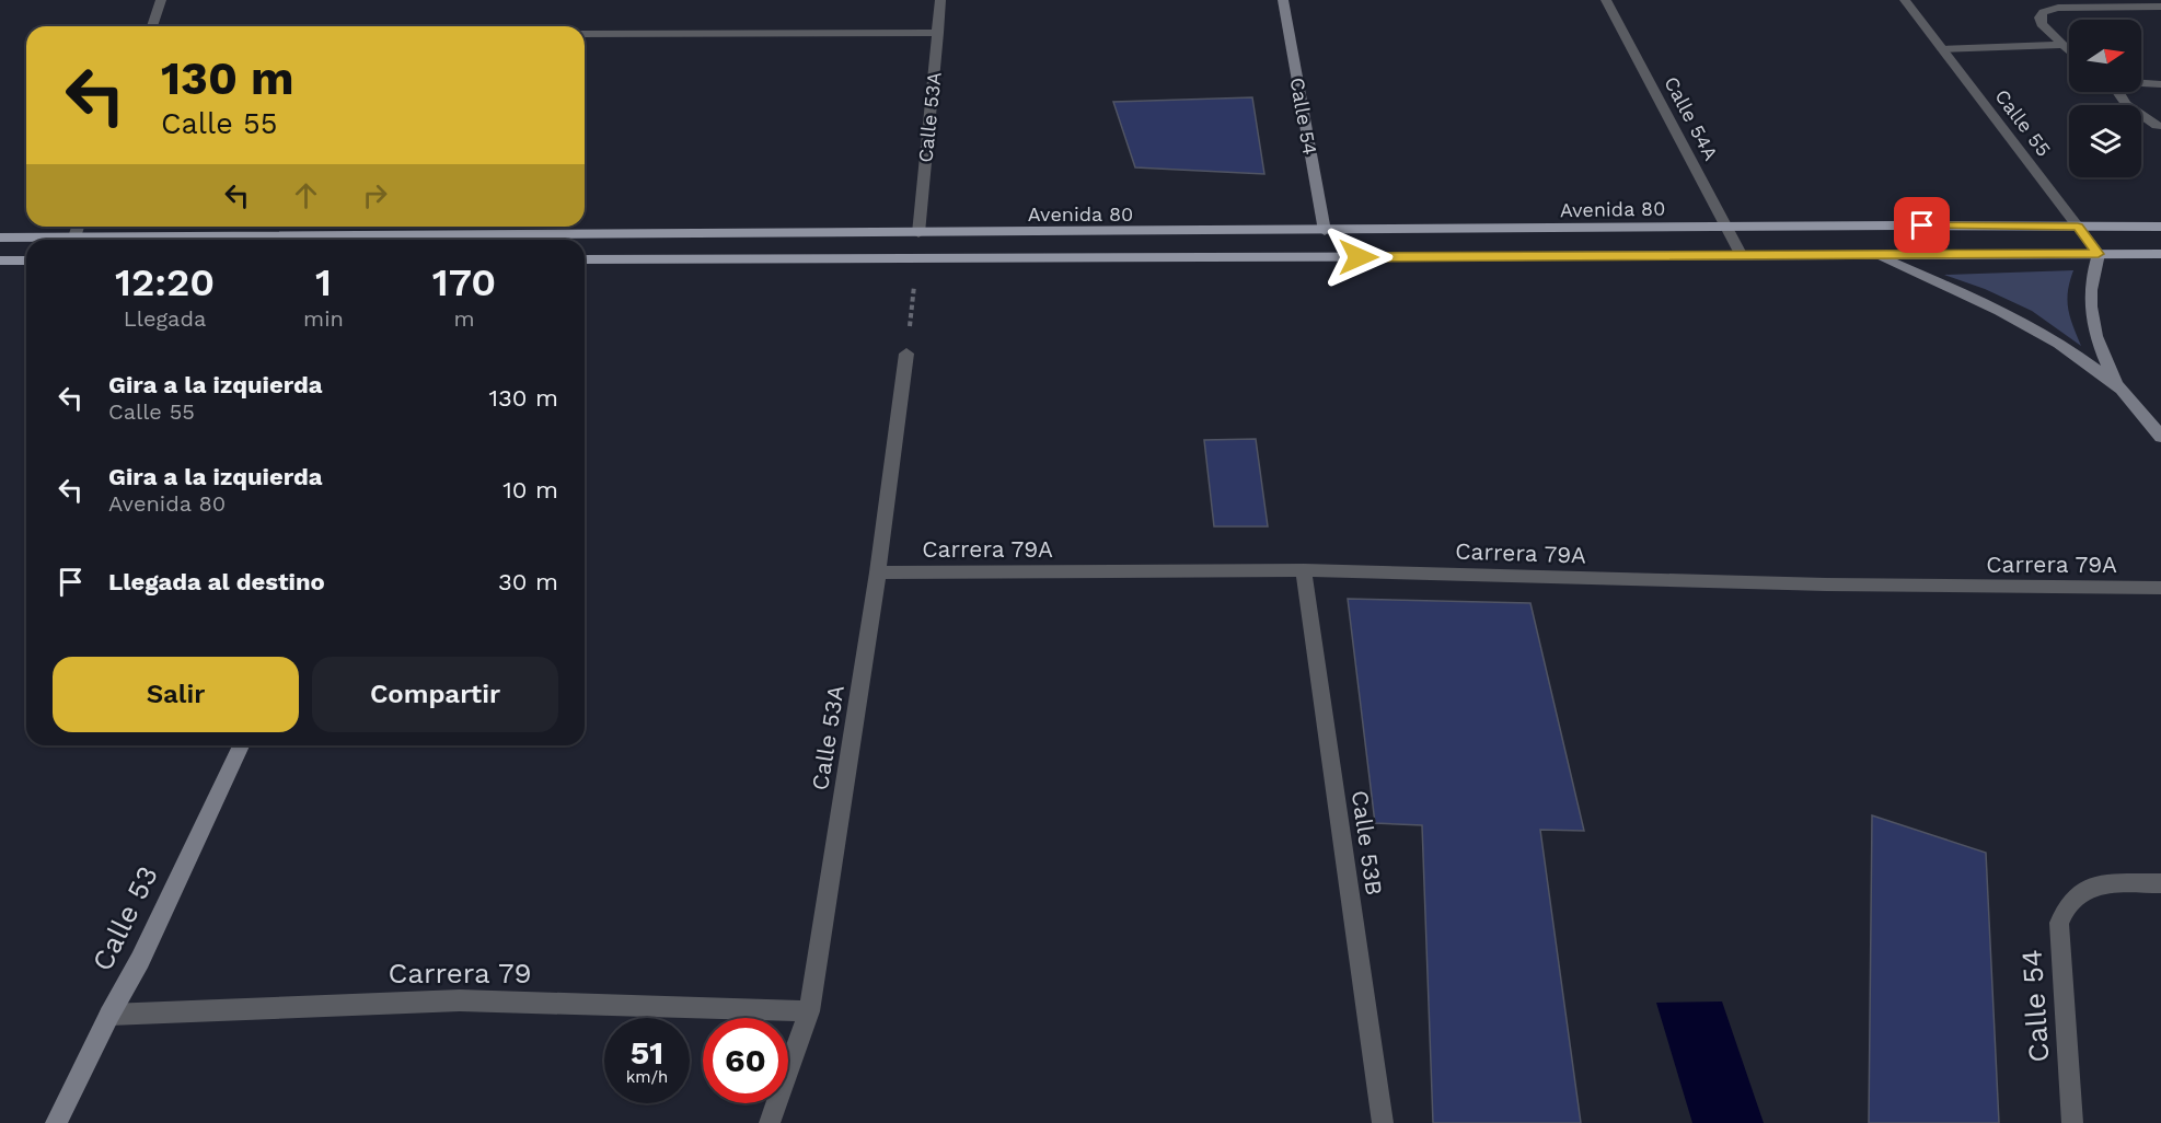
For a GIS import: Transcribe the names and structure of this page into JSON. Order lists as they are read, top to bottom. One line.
{"streets":{"main road":["Avenida 80"],"street":["Calle 54","Calle 53A","Calle 54A","Calle 55","Carrera 79A","Calle 53B","Calle 53","Carrera 79"]},"crossings":[["Calle 54","Avenida 80"],["Calle 53A","Avenida 80"],["Calle 53A","Carrera 79A"],["Calle 53A","Carrera 79"],["Calle 54A","Avenida 80"],["Calle 55","Avenida 80"],["Carrera 79A","Calle 53B"],["Calle 53","Carrera 79"]],"north":"right","page":{"turn":["130 m","Calle 55"],"eta":["12:20","Llegada","1","min","170","m"],"list":[{"name":"Gira a la izquierda","note":"Calle 55","value":"130 m"},{"name":"Gira a la izquierda","note":"Avenida 80","value":"10 m"},{"name":"Llegada al destino","value":"30 m"}],"buttons":["Salir","Compartir"],"speed":"51 km/h","limit":"60"}}
